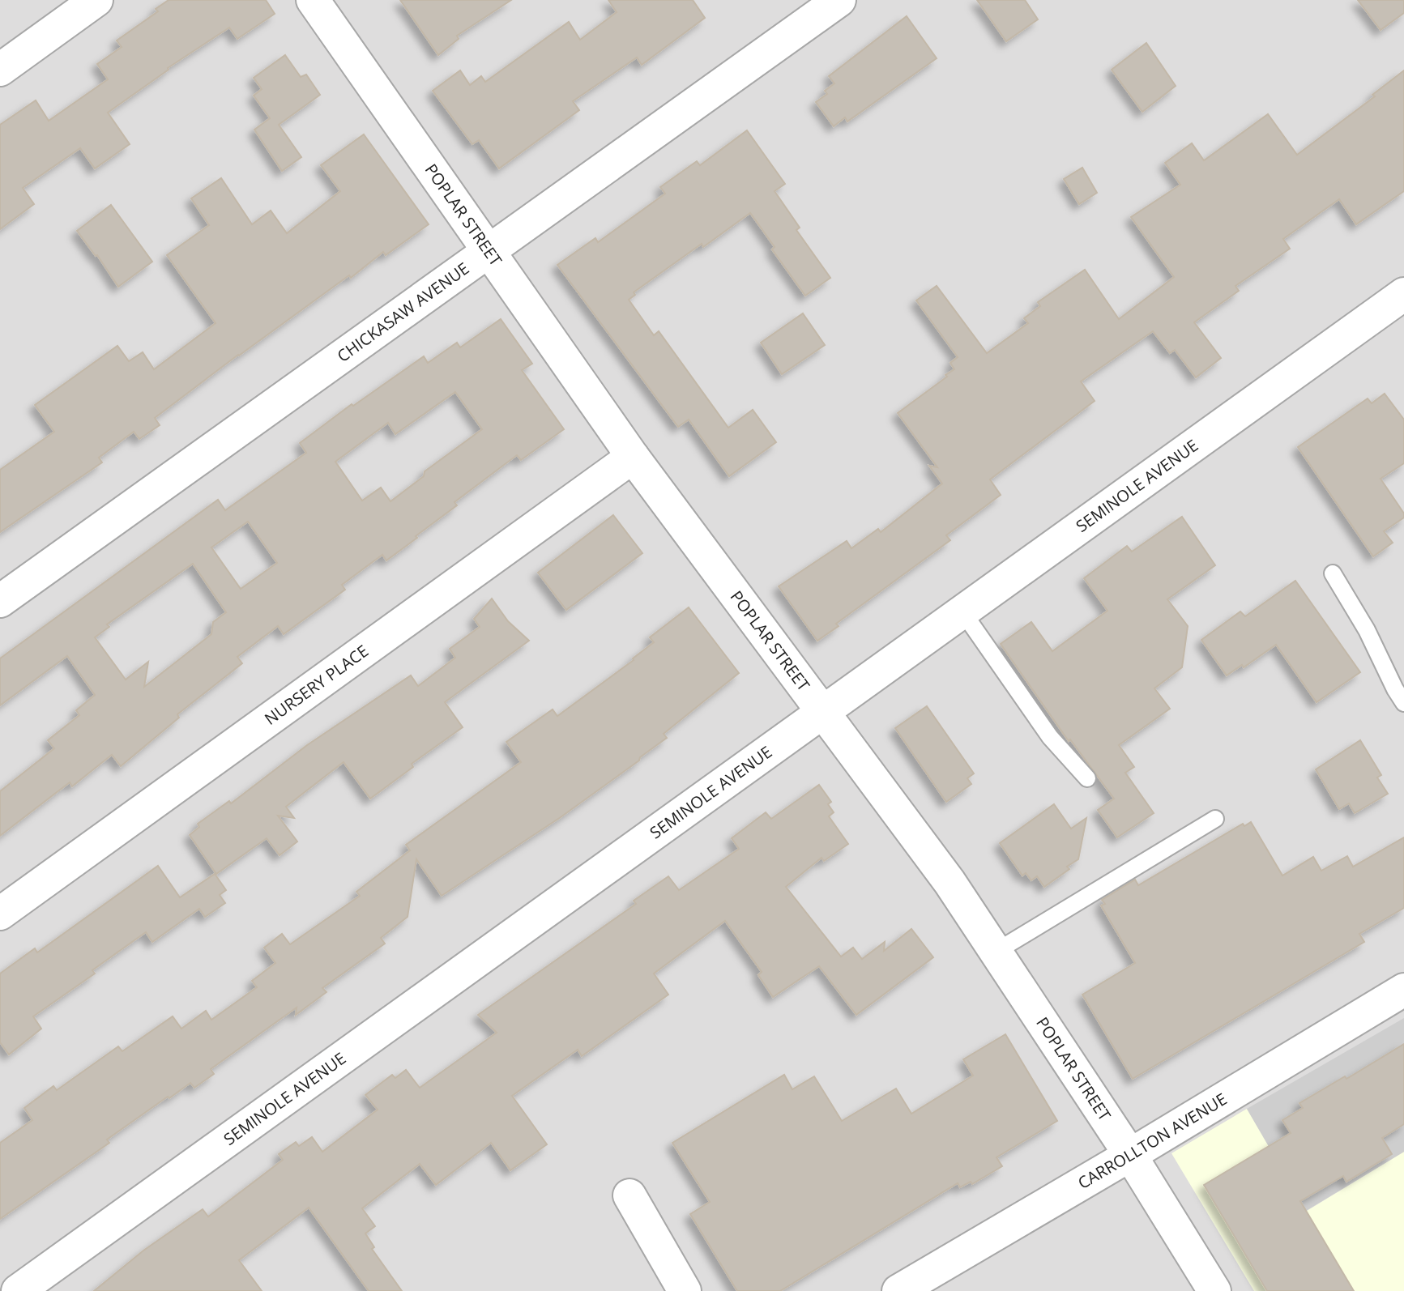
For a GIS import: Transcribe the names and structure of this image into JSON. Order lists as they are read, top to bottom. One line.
{"streets":{"street":["POPLAR STREET","CHICKASAW AVENUE","SEMINOLE AVENUE","NURSERY PLACE","CARROLLTON AVENUE"]},"crossings":[["POPLAR STREET","CHICKASAW AVENUE"],["POPLAR STREET","SEMINOLE AVENUE"],["POPLAR STREET","NURSERY PLACE"],["POPLAR STREET","CARROLLTON AVENUE"]]}
